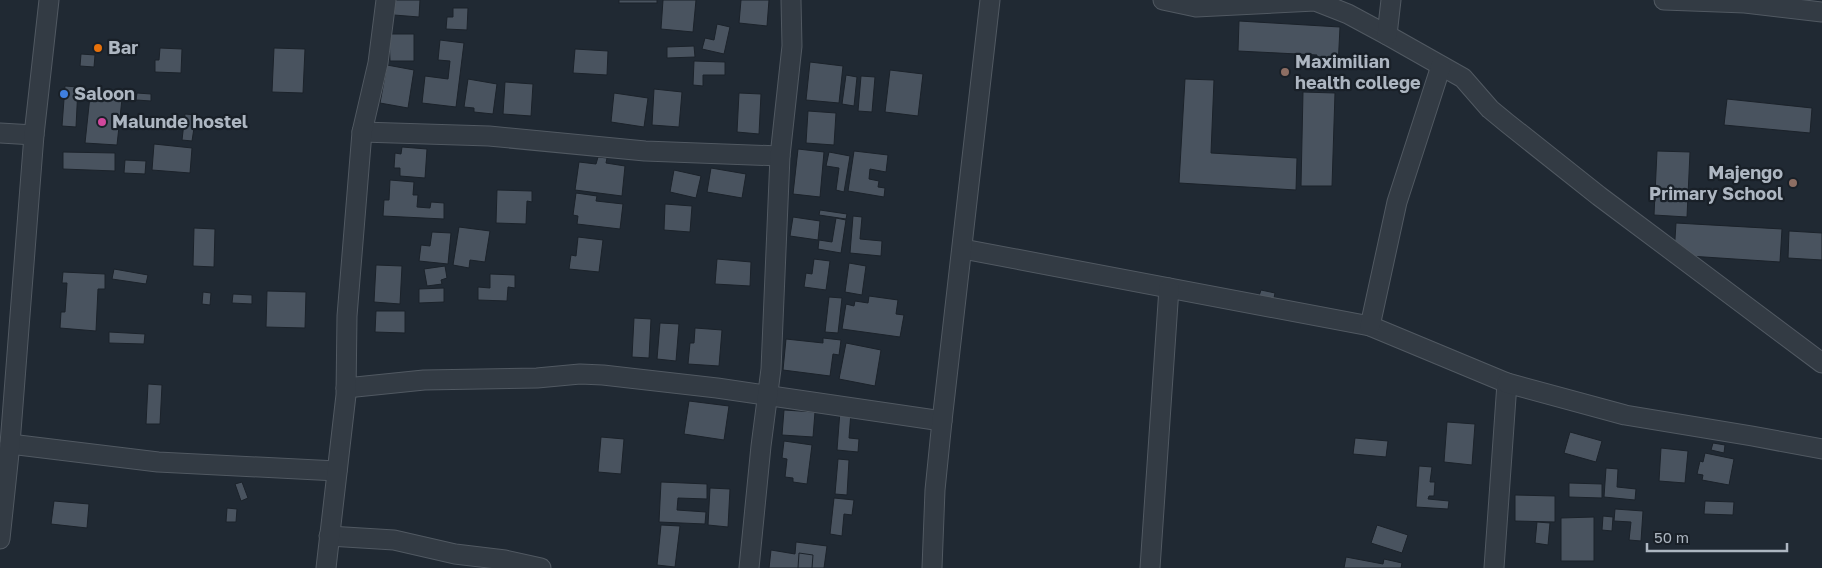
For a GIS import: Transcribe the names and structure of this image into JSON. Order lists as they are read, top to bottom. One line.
{"places":["Bar","Maximilian health college","Saloon","Malunde hostel","Majengo Primary School"],"scale_bar":"50 m"}
